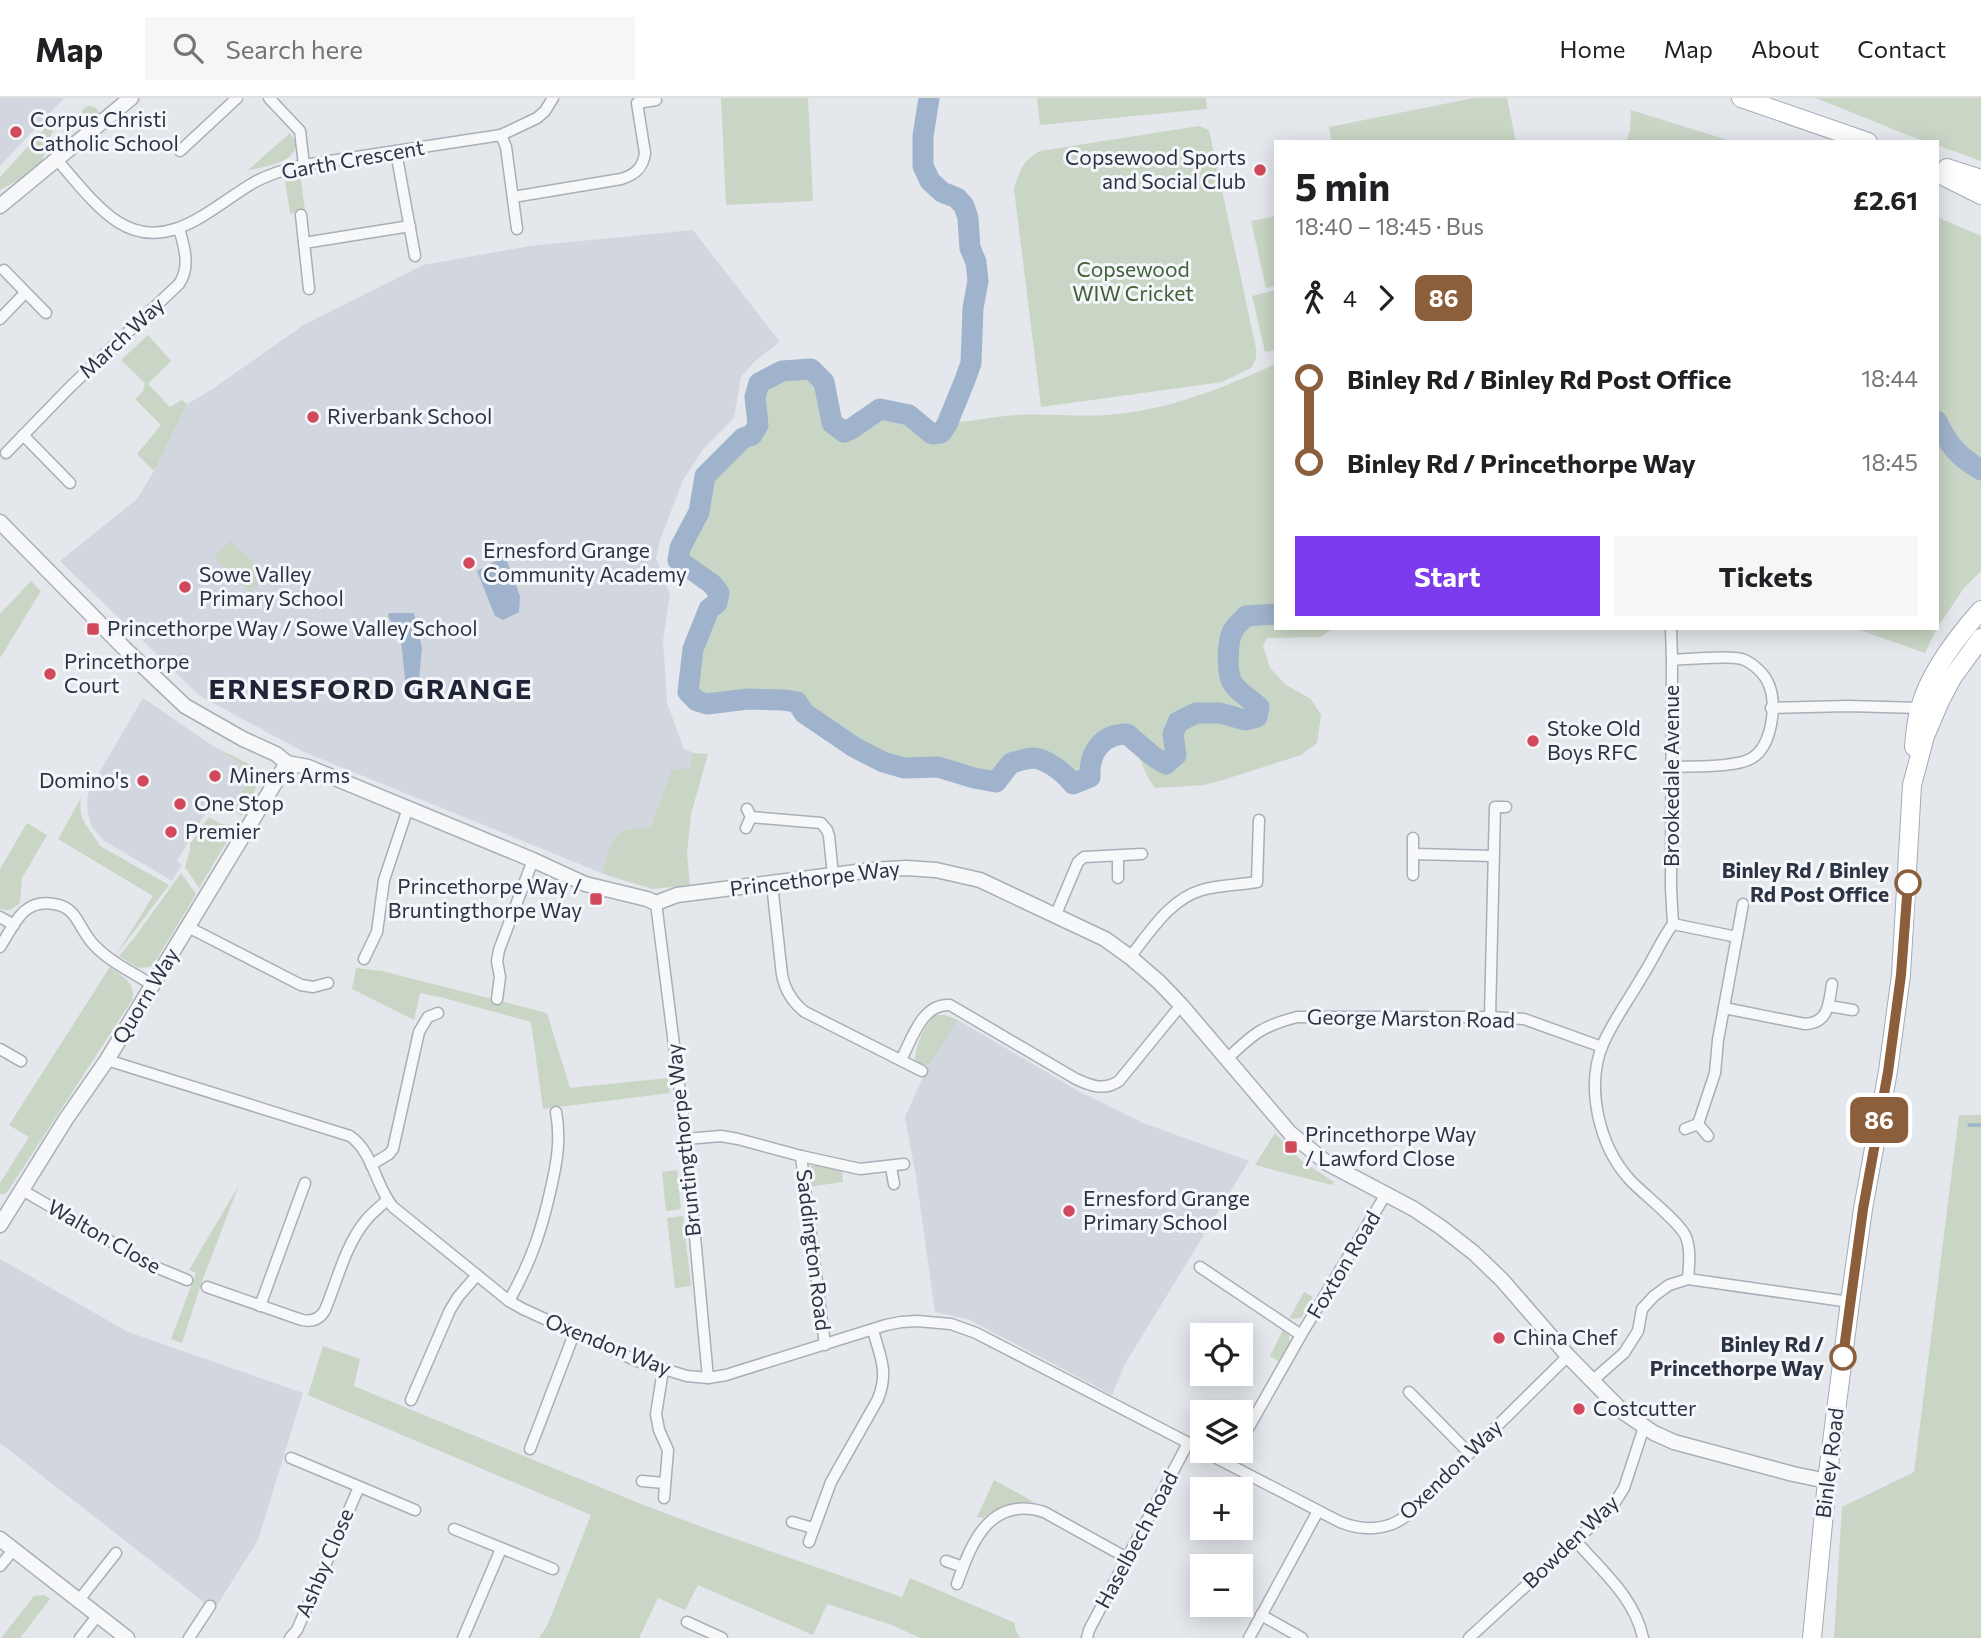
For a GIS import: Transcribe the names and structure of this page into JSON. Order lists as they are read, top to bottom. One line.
{"streets":{"main road":["Binley Road"],"street":["Garth Crescent","March Way","Brookedale Avenue","Princethorpe Way","Quorn Way","George Marston Road","Bruntingthorpe Way","Walton Close","Saddington Road","Foxton Road","Oxendon Way","Haselbech Road","Bowden Way","Ashby Close"]},"crossings":[["Garth Crescent","March Way"],["Princethorpe Way","George Marston Road"],["Princethorpe Way","Bruntingthorpe Way"],["Princethorpe Way","Foxton Road"],["Princethorpe Way","Oxendon Way"],["Princethorpe Way","Binley Road"],["Princethorpe Way","Bowden Way"],["Quorn Way","Walton Close"],["Quorn Way","Oxendon Way"],["Bruntingthorpe Way","Oxendon Way"],["Saddington Road","Oxendon Way"],["Oxendon Way","Haselbech Road"]],"districts":["ERNESFORD GRANGE"],"parks":["Copsewood WIW Cricket"],"places":{"other":["Corpus Christi Catholic School","Copsewood Sports and Social Club","Riverbank School","Ernesford Grange Community Academy","Sowe Valley Primary School","Princethorpe Court","Stoke Old Boys RFC","Miners Arms","Domino's","One Stop","Premier","Binley Rd / Binley Rd Post Office","Ernesford Grange Primary School","China Chef","Binley Rd / Princethorpe Way","Costcutter"],"transit":["Princethorpe Way / Sowe Valley School","Princethorpe Way / Bruntingthorpe Way","Princethorpe Way / Lawford Close"]},"lines":["bus line 86"],"page":{"header":"Map","search":"Search here","nav":["Home","Map","About","Contact"],"on_map":"86","heading":["5 min","18:40 – 18:45 · Bus","£2.61"],"legs":["4","86"],"list":[{"name":"Binley Rd / Binley Rd Post Office","value":"18:44"},{"name":"Binley Rd / Princethorpe Way","value":"18:45"}],"buttons":["Start","Tickets"],"map_buttons":["+","−"]}}
